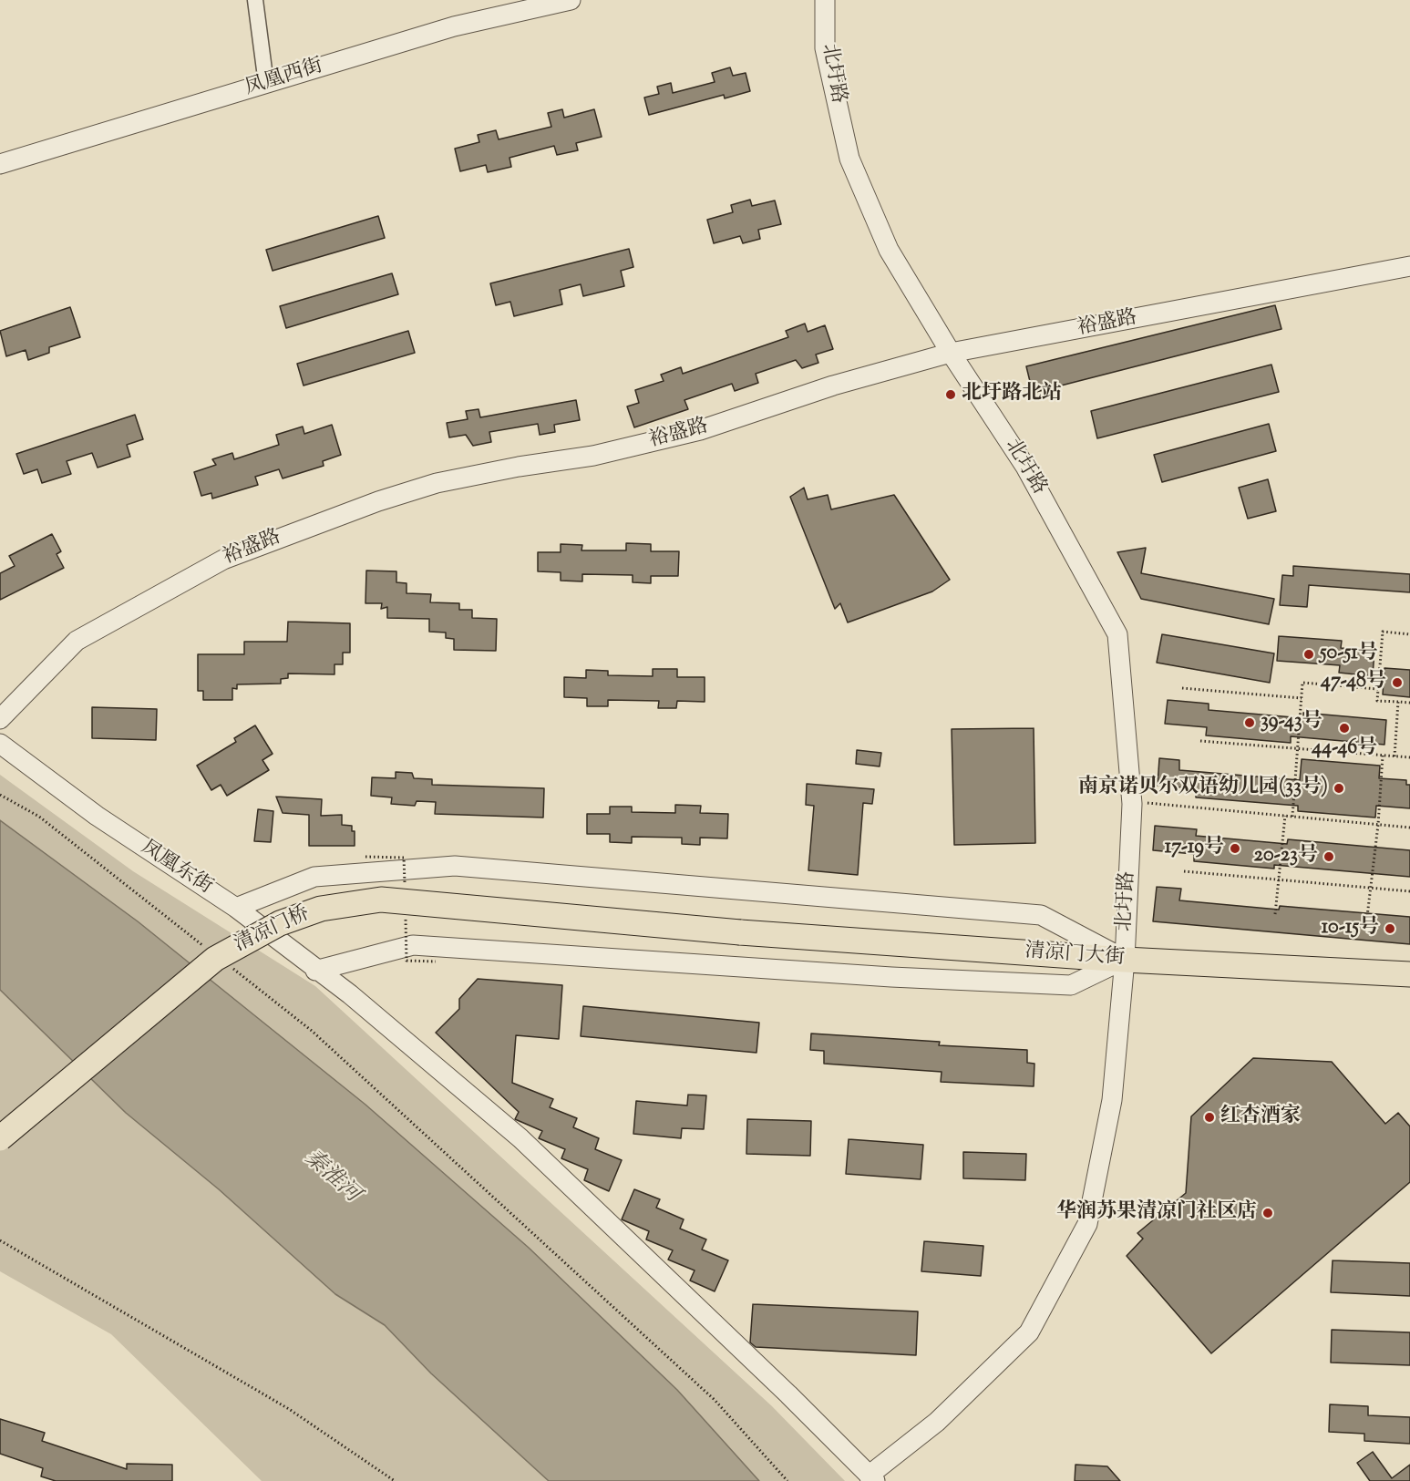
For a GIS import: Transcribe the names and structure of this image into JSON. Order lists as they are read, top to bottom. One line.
{"streets":{"main road":["清凉门桥","清凉门大街"],"street":["北圩路","凤凰西街","裕盛路","凤凰东街"]},"crossings":[["北圩路","裕盛路"],["北圩路","凤凰东街"],["北圩路","清凉门大街"],["清凉门桥","清凉门大街"]],"water":["秦淮河"],"places":["北圩路北站","50-51号","47-48号","39-43号","44-46号","南京诺贝尔双语幼儿园(33号)","17-19号","20-23号","10-15号","红杏酒家","华润苏果清凉门社区店"]}
